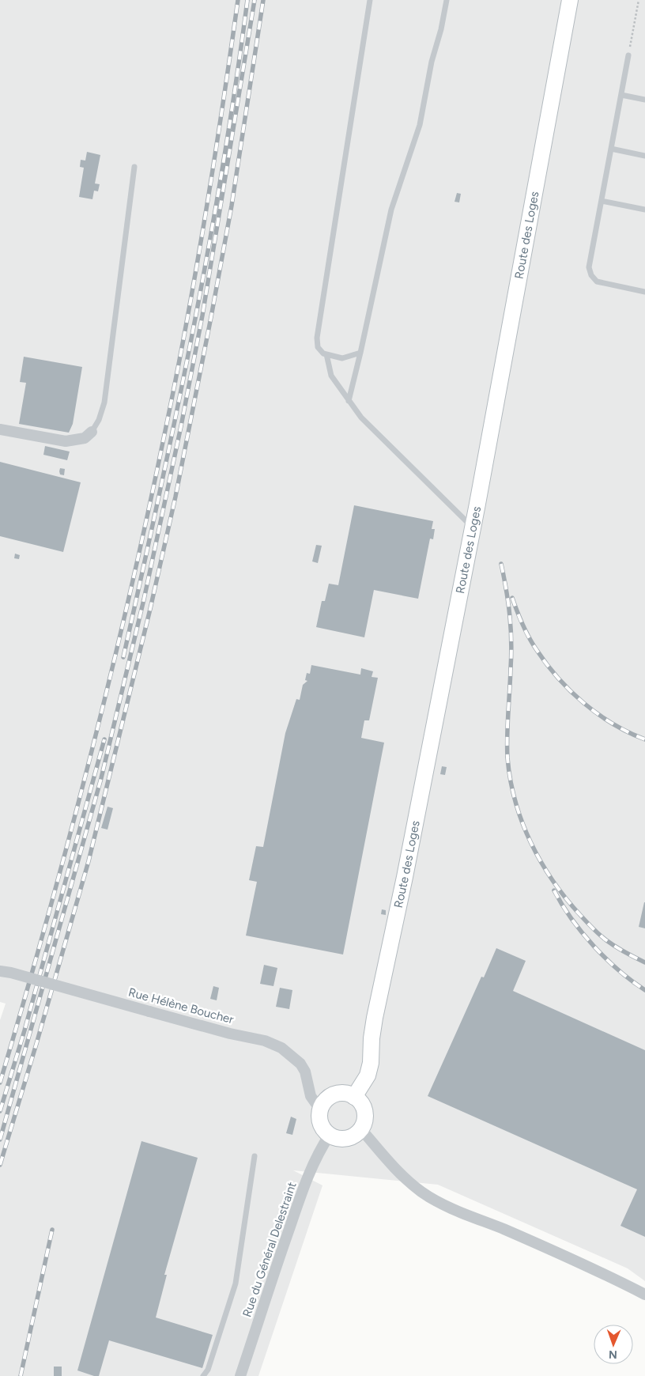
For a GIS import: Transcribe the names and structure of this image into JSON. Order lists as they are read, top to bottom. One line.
{"streets":{"street":["Route des Loges","Rue Hélène Boucher","Rue du Général Delestraint"]},"crossings":[["Route des Loges","Rue Hélène Boucher"],["Route des Loges","Rue du Général Delestraint"],["Rue Hélène Boucher","Rue du Général Delestraint"]],"north":"bottom"}
